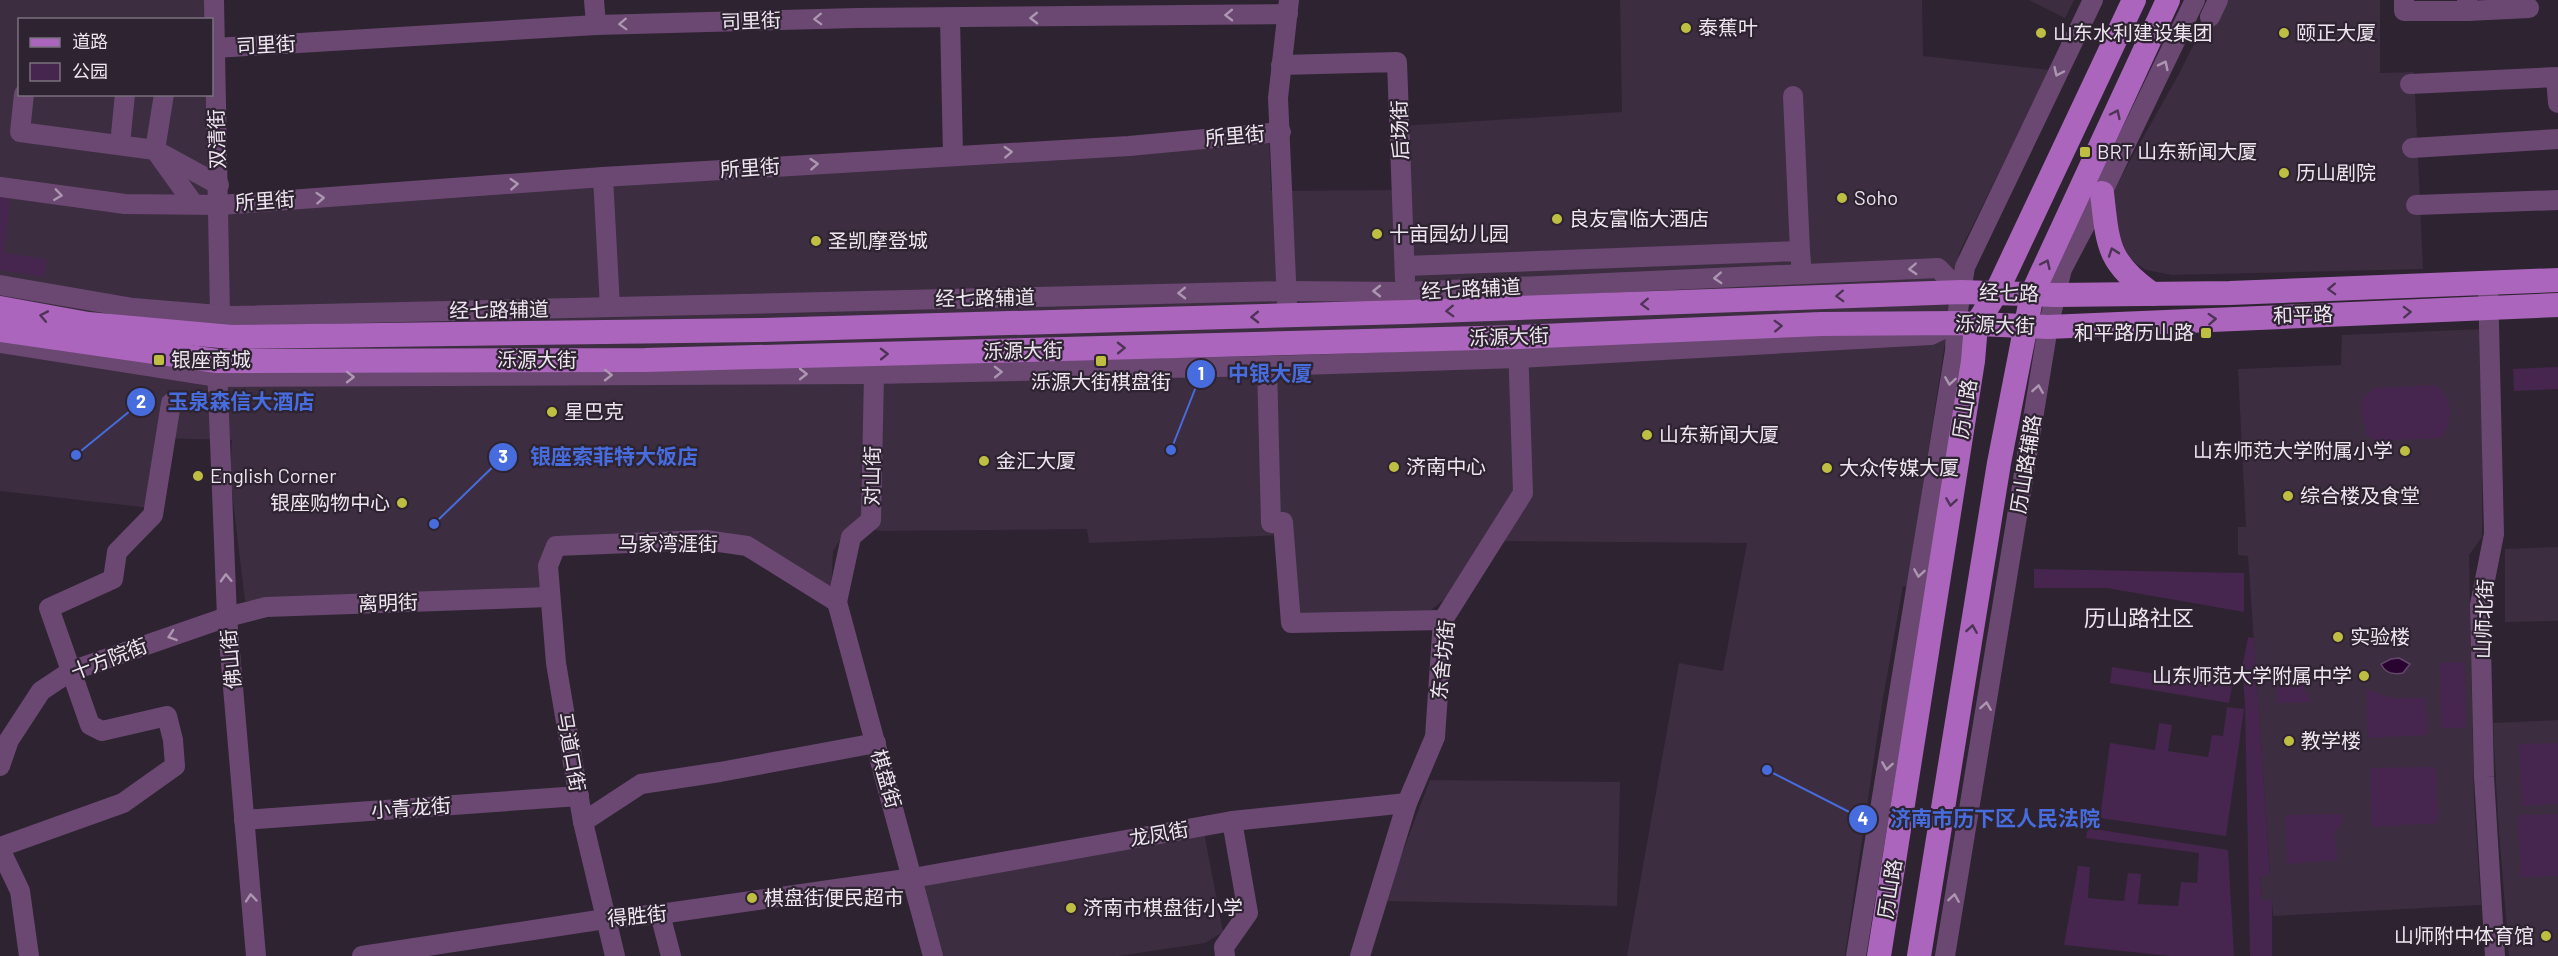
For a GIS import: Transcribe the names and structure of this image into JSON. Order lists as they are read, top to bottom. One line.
{"streets":{"main road":["经七路","和平路","泺源大街","历山路"],"street":["司里街","后场街","所里街","双清街","经七路辅道","历山路辅路","对山街","马家湾涯街","离明街","山师北街","十方院街","佛山街","东舍坊街","马道口街","棋盘街","小青龙街","龙凤街","得胜街"]},"crossings":[["司里街","双清街"],["后场街","经七路辅道"],["后场街","泺源大街"],["所里街","双清街"],["双清街","经七路辅道"],["经七路辅道","经七路"],["经七路辅道","泺源大街"],["经七路","和平路"],["经七路","泺源大街"],["经七路","历山路"],["经七路","历山路辅路"],["和平路","泺源大街"],["和平路","历山路"],["和平路","历山路辅路"],["和平路","山师北街"],["泺源大街","历山路"],["泺源大街","历山路辅路"],["泺源大街","佛山街"],["泺源大街","东舍坊街"],["历山路","历山路辅路"],["对山街","马家湾涯街"],["对山街","棋盘街"],["马家湾涯街","马道口街"],["马家湾涯街","棋盘街"],["离明街","十方院街"],["离明街","佛山街"],["离明街","马道口街"],["十方院街","佛山街"],["佛山街","小青龙街"],["东舍坊街","龙凤街"],["马道口街","小青龙街"],["马道口街","得胜街"],["棋盘街","龙凤街"],["棋盘街","得胜街"],["龙凤街","得胜街"]],"one_way":["司里街","所里街","十方院街","佛山街"],"districts":["历山路社区"],"places":{"other":["泰蕉叶","山东水利建设集团","颐正大厦","历山剧院","Soho","良友富临大酒店","十亩园幼儿园","圣凯摩登城","星巴克","山东新闻大厦","中银大厦","山东师范大学附属小学","玉泉森信大酒店","金汇大厦","济南中心","大众传媒大厦","English Corner","综合楼及食堂","银座购物中心","银座索菲特大饭店","实验楼","山东师范大学附属中学","教学楼","济南市历下区人民法院","棋盘街便民超市","济南市棋盘街小学","山师附中体育馆"],"transit":["BRT 山东新闻大厦","和平路历山路","银座商城","泺源大街棋盘街"]},"legend":["道路","公园"]}
